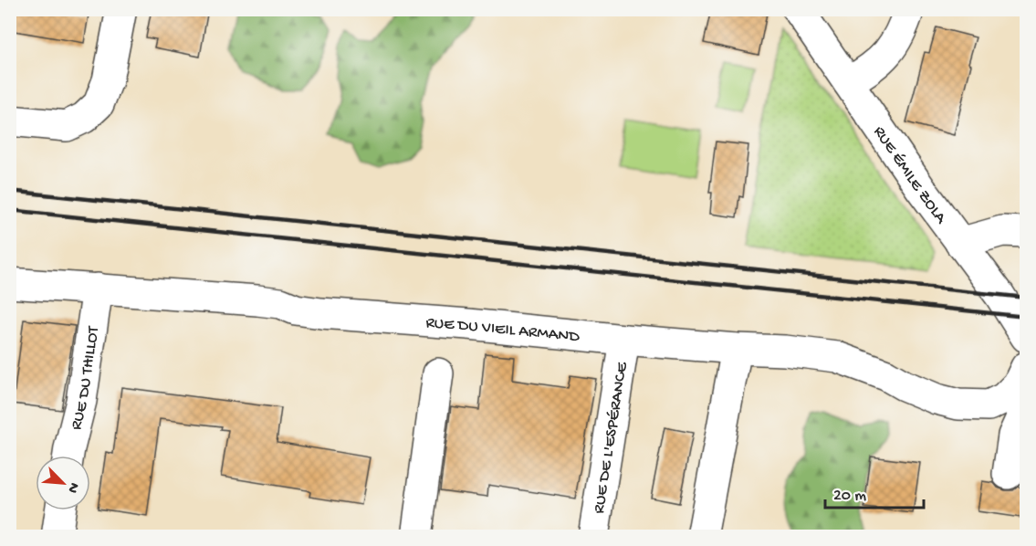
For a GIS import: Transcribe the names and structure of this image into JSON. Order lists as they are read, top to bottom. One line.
{"streets":{"street":["RUE ÉMILE ZOLA","RUE DU VIEIL ARMAND","RUE DU THILLOT","RUE DE L'ESPÉRANCE"]},"crossings":[["RUE DU VIEIL ARMAND","RUE DU THILLOT"],["RUE DU VIEIL ARMAND","RUE DE L'ESPÉRANCE"]],"scale_bar":"20 m","north":"bottom right"}
